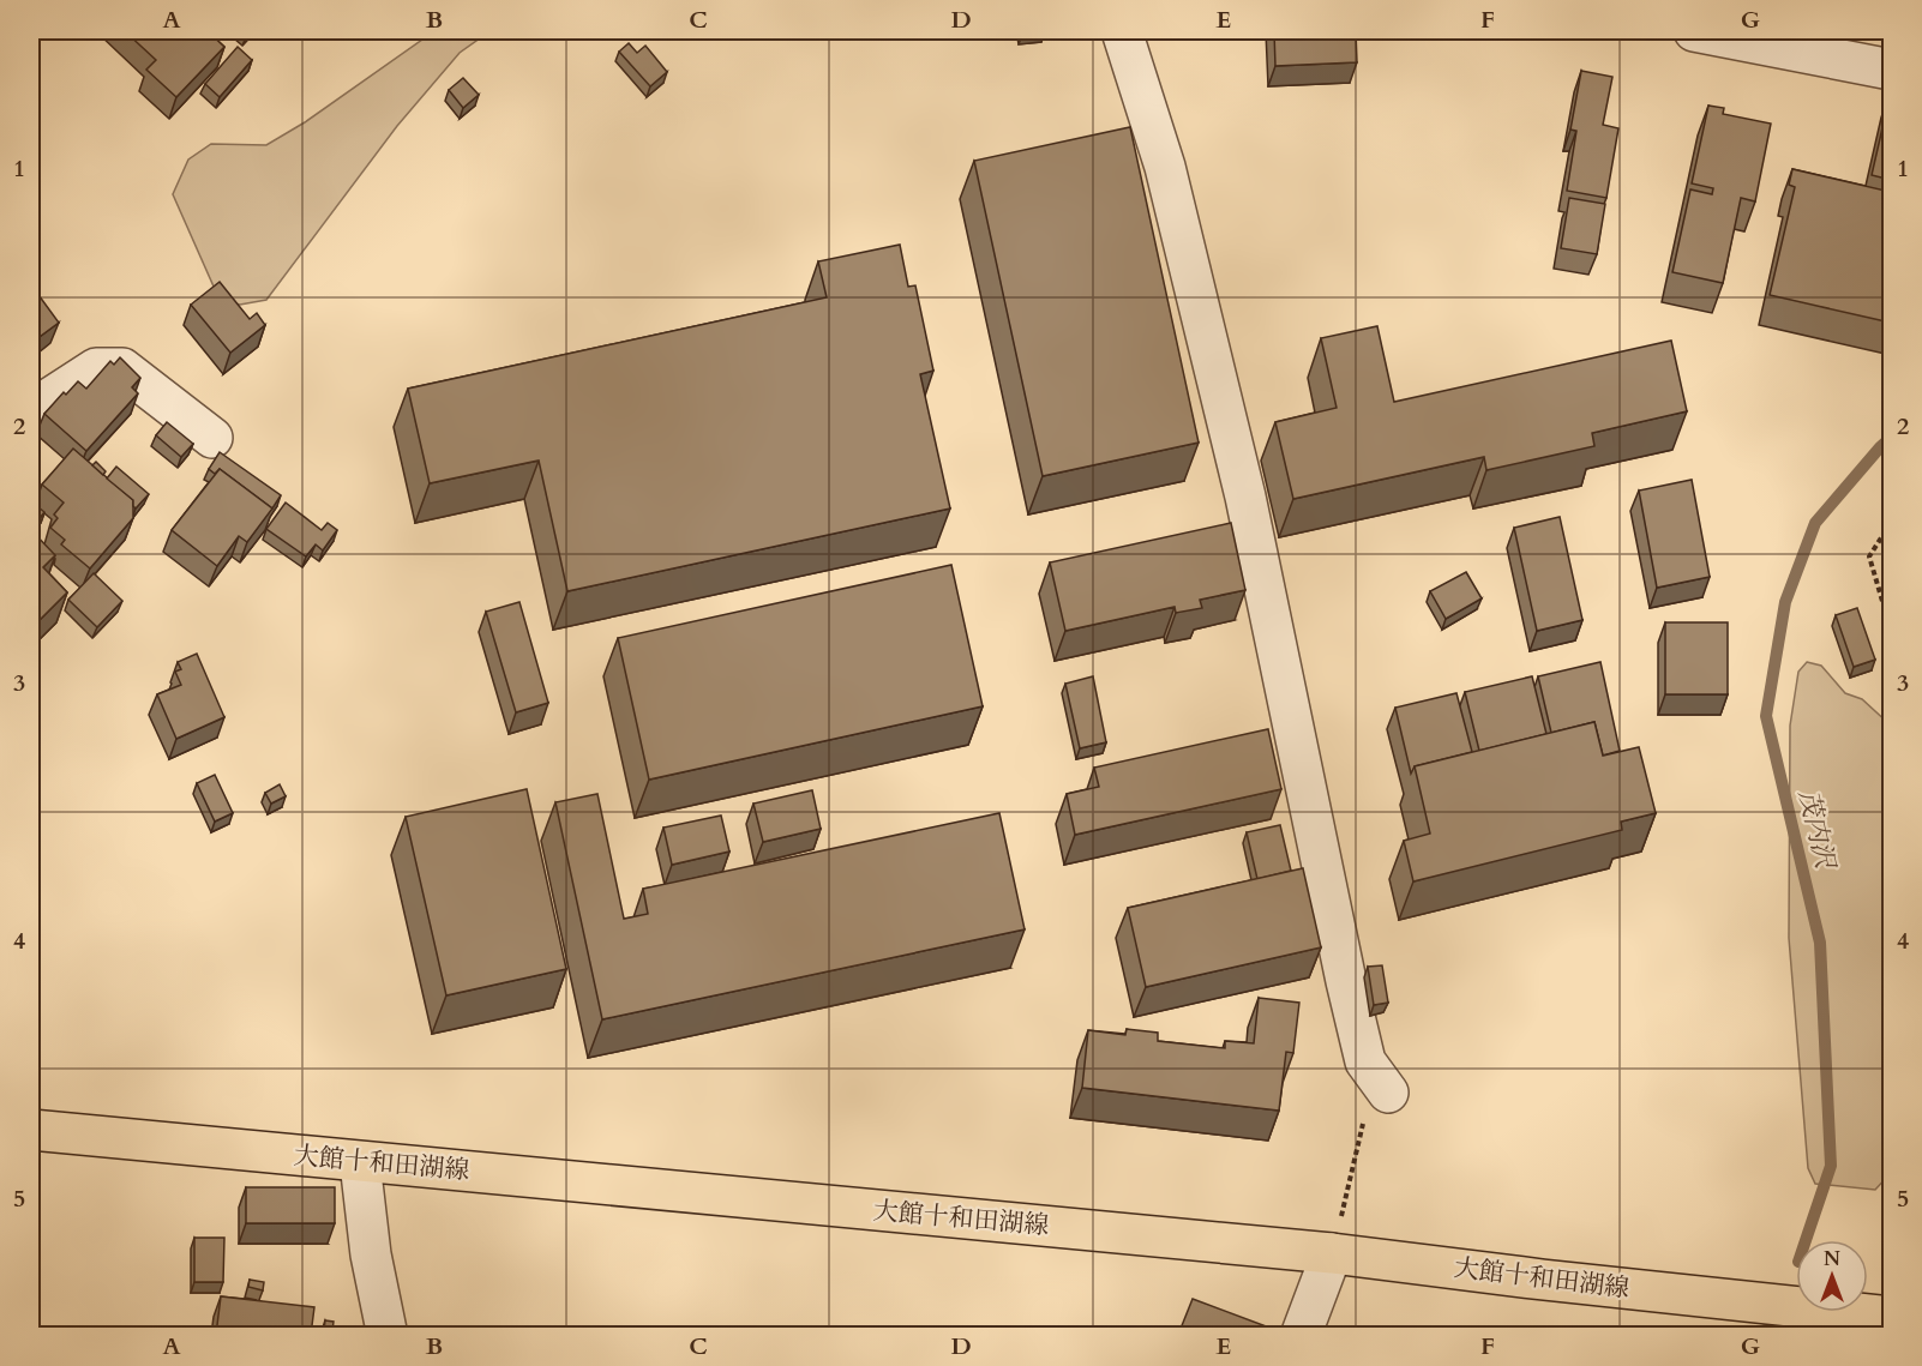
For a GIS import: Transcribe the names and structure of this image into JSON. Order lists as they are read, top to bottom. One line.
{"streets":{"main road":["大館十和田湖線"]},"water":["茂内沢"],"north":"top","grid":{"columns":["A","B","C","D","E","F","G"],"rows":["1","2","3","4","5"]}}
